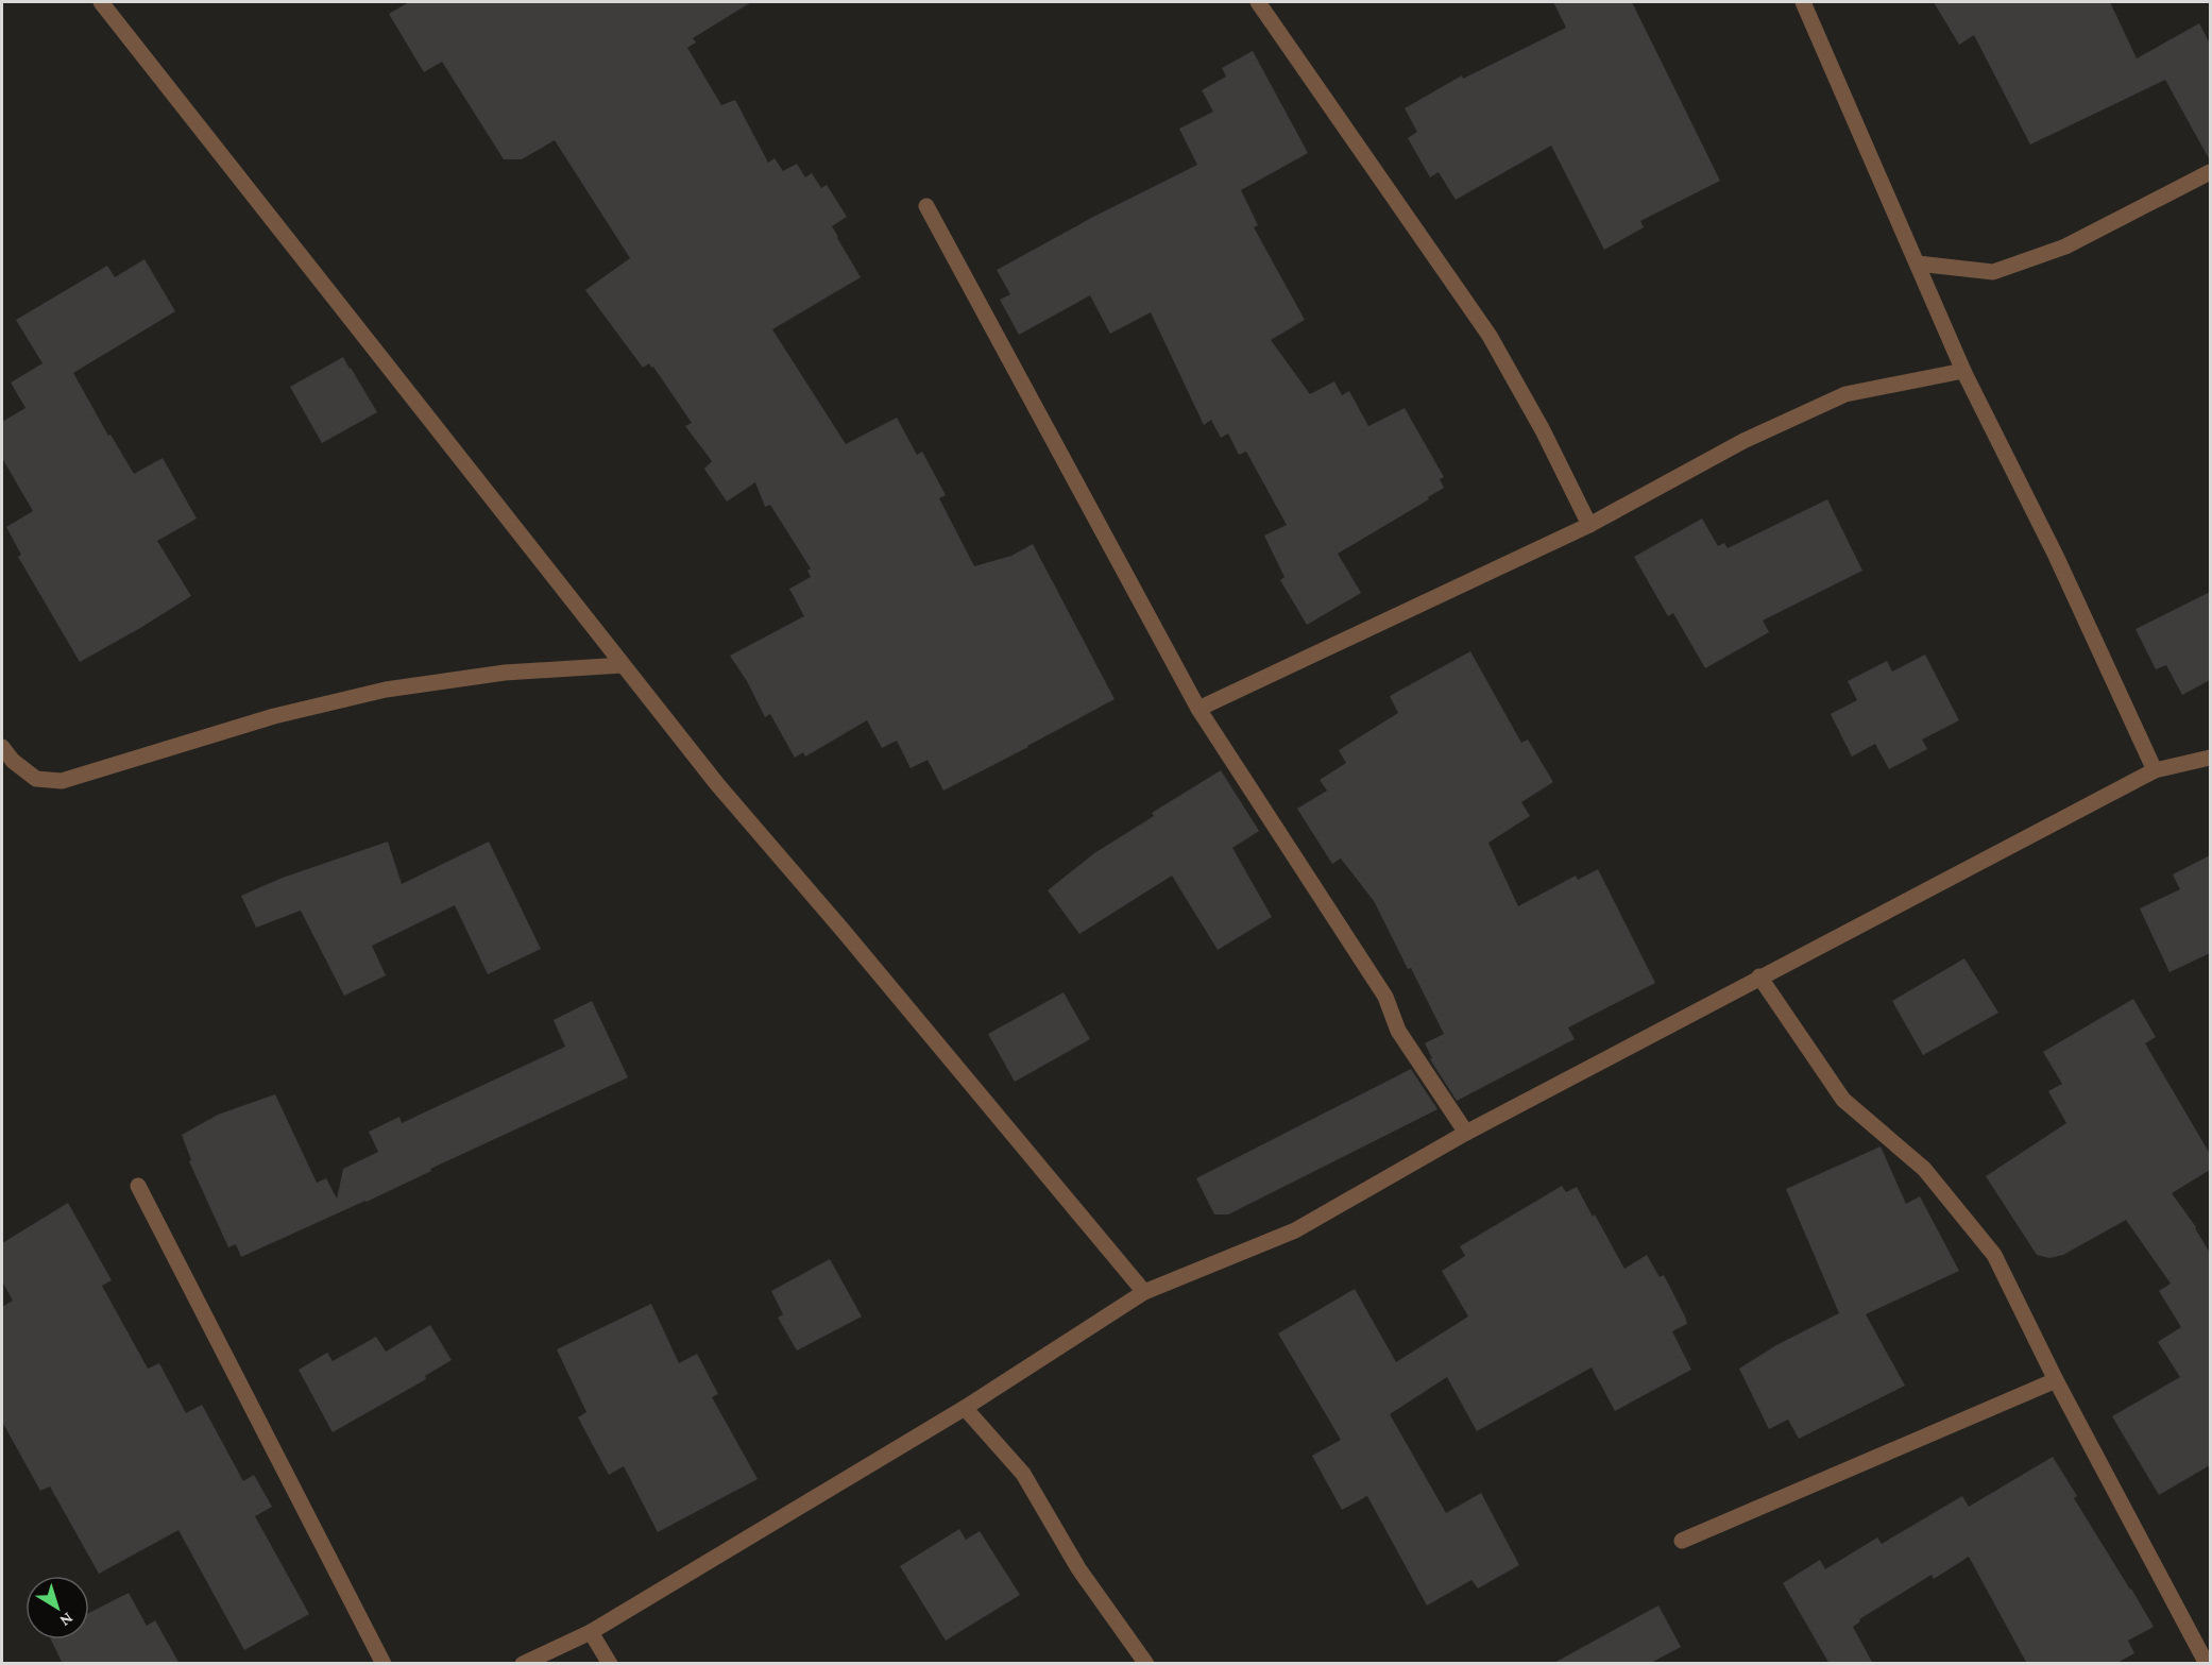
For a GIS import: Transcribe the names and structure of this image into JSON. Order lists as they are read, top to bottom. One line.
{"north":"bottom right"}
